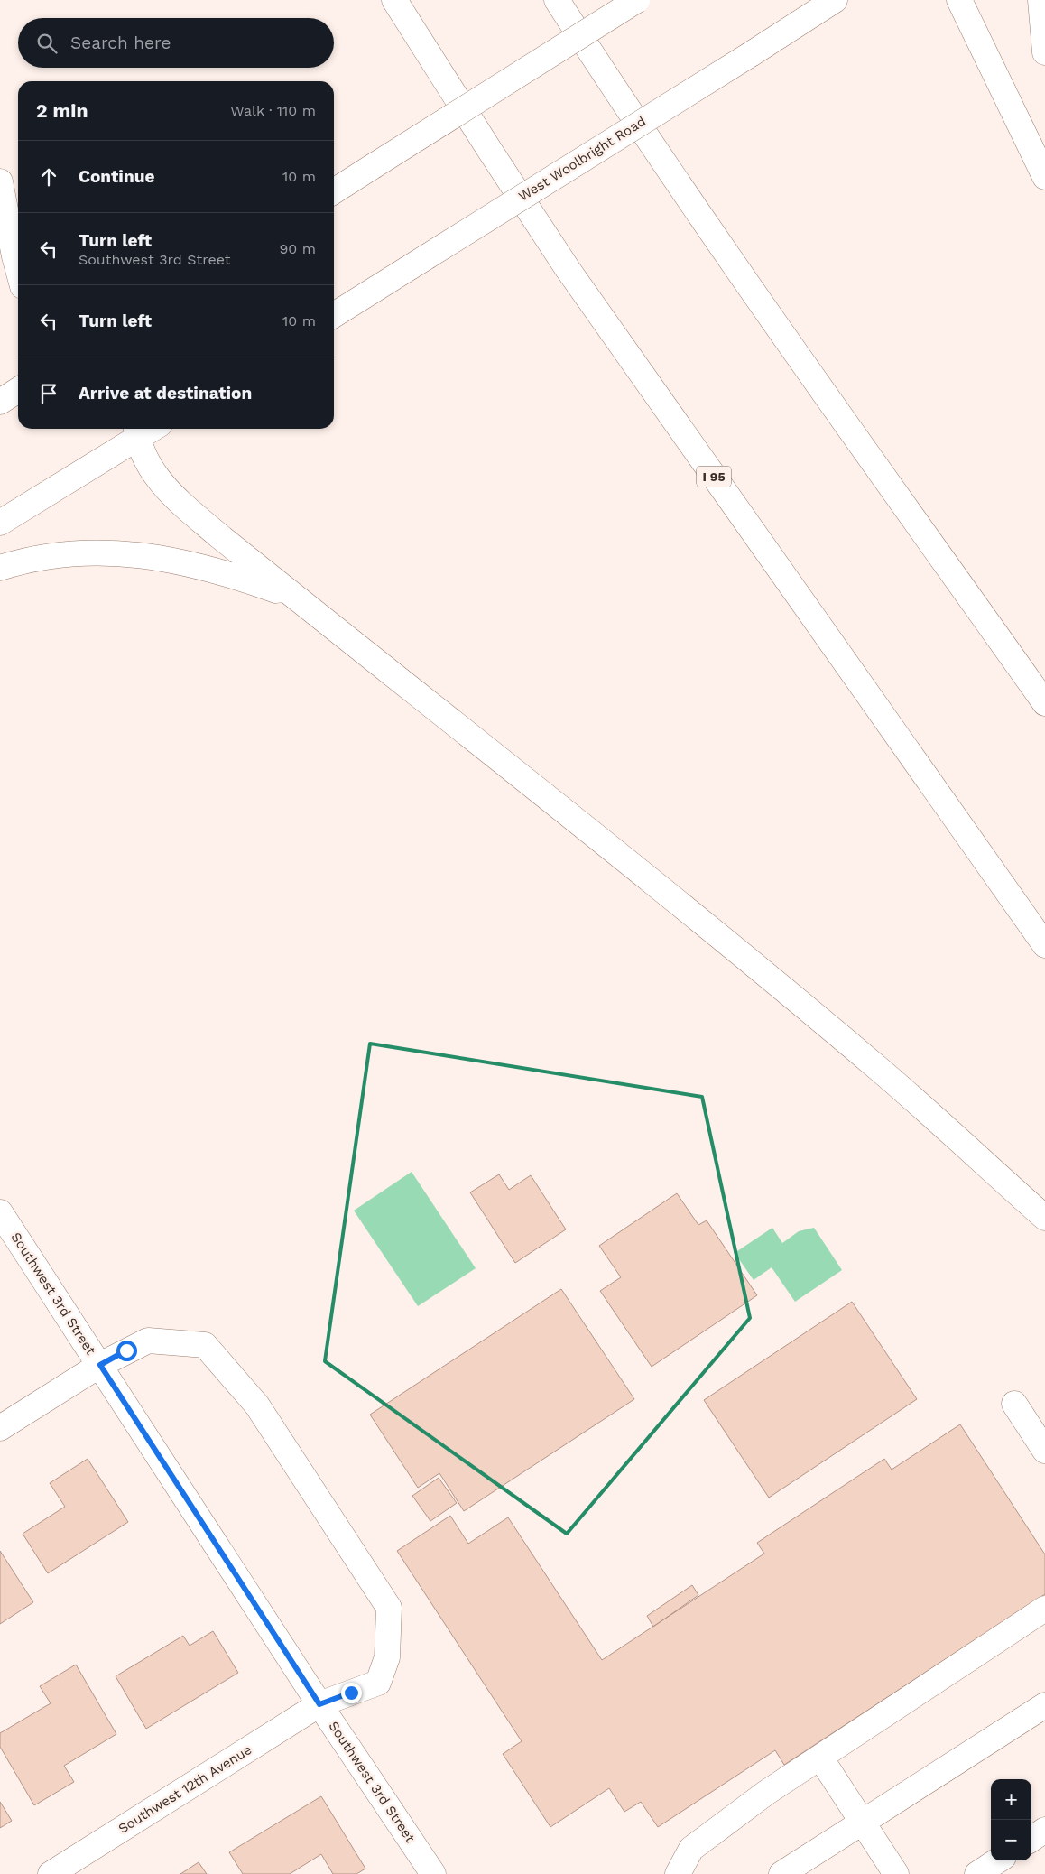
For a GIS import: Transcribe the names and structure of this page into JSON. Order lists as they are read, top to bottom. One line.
{"streets":{"main road":["West Woolbright Road","I 95","Southwest 3rd Street","Southwest 12th Avenue"]},"crossings":[["Southwest 3rd Street","Southwest 12th Avenue"]],"page":{"search":"Search here","heading":["2 min","Walk · 110 m"],"list":[["Continue","10 m"],["Turn left","Southwest 3rd Street","90 m"],["Turn left","10 m"],"Arrive at destination"],"map_buttons":["+","−"]}}
